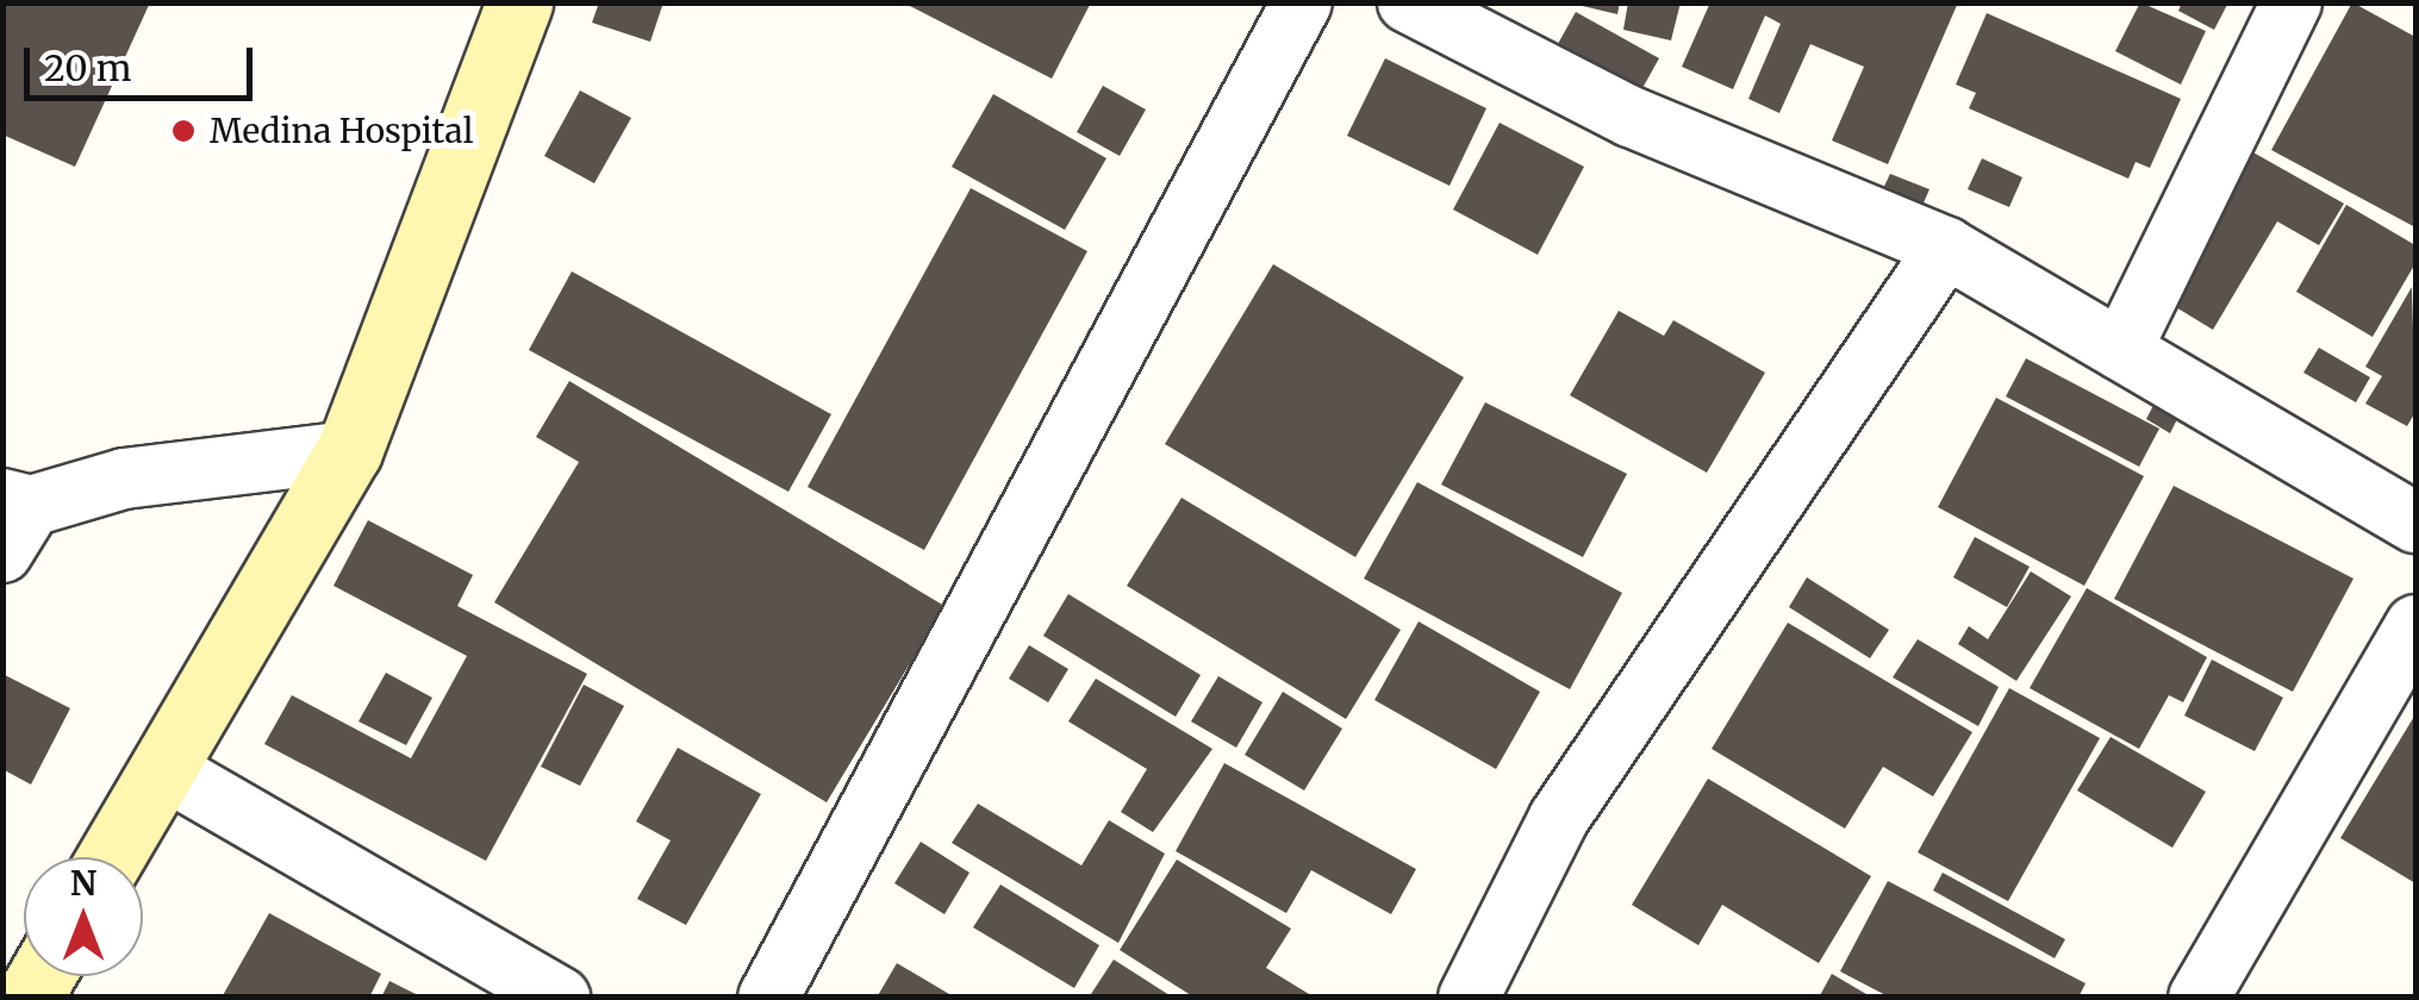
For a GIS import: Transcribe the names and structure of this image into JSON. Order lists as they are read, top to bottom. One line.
{"places":["Medina Hospital"],"scale_bar":"20 m","north":"top"}
